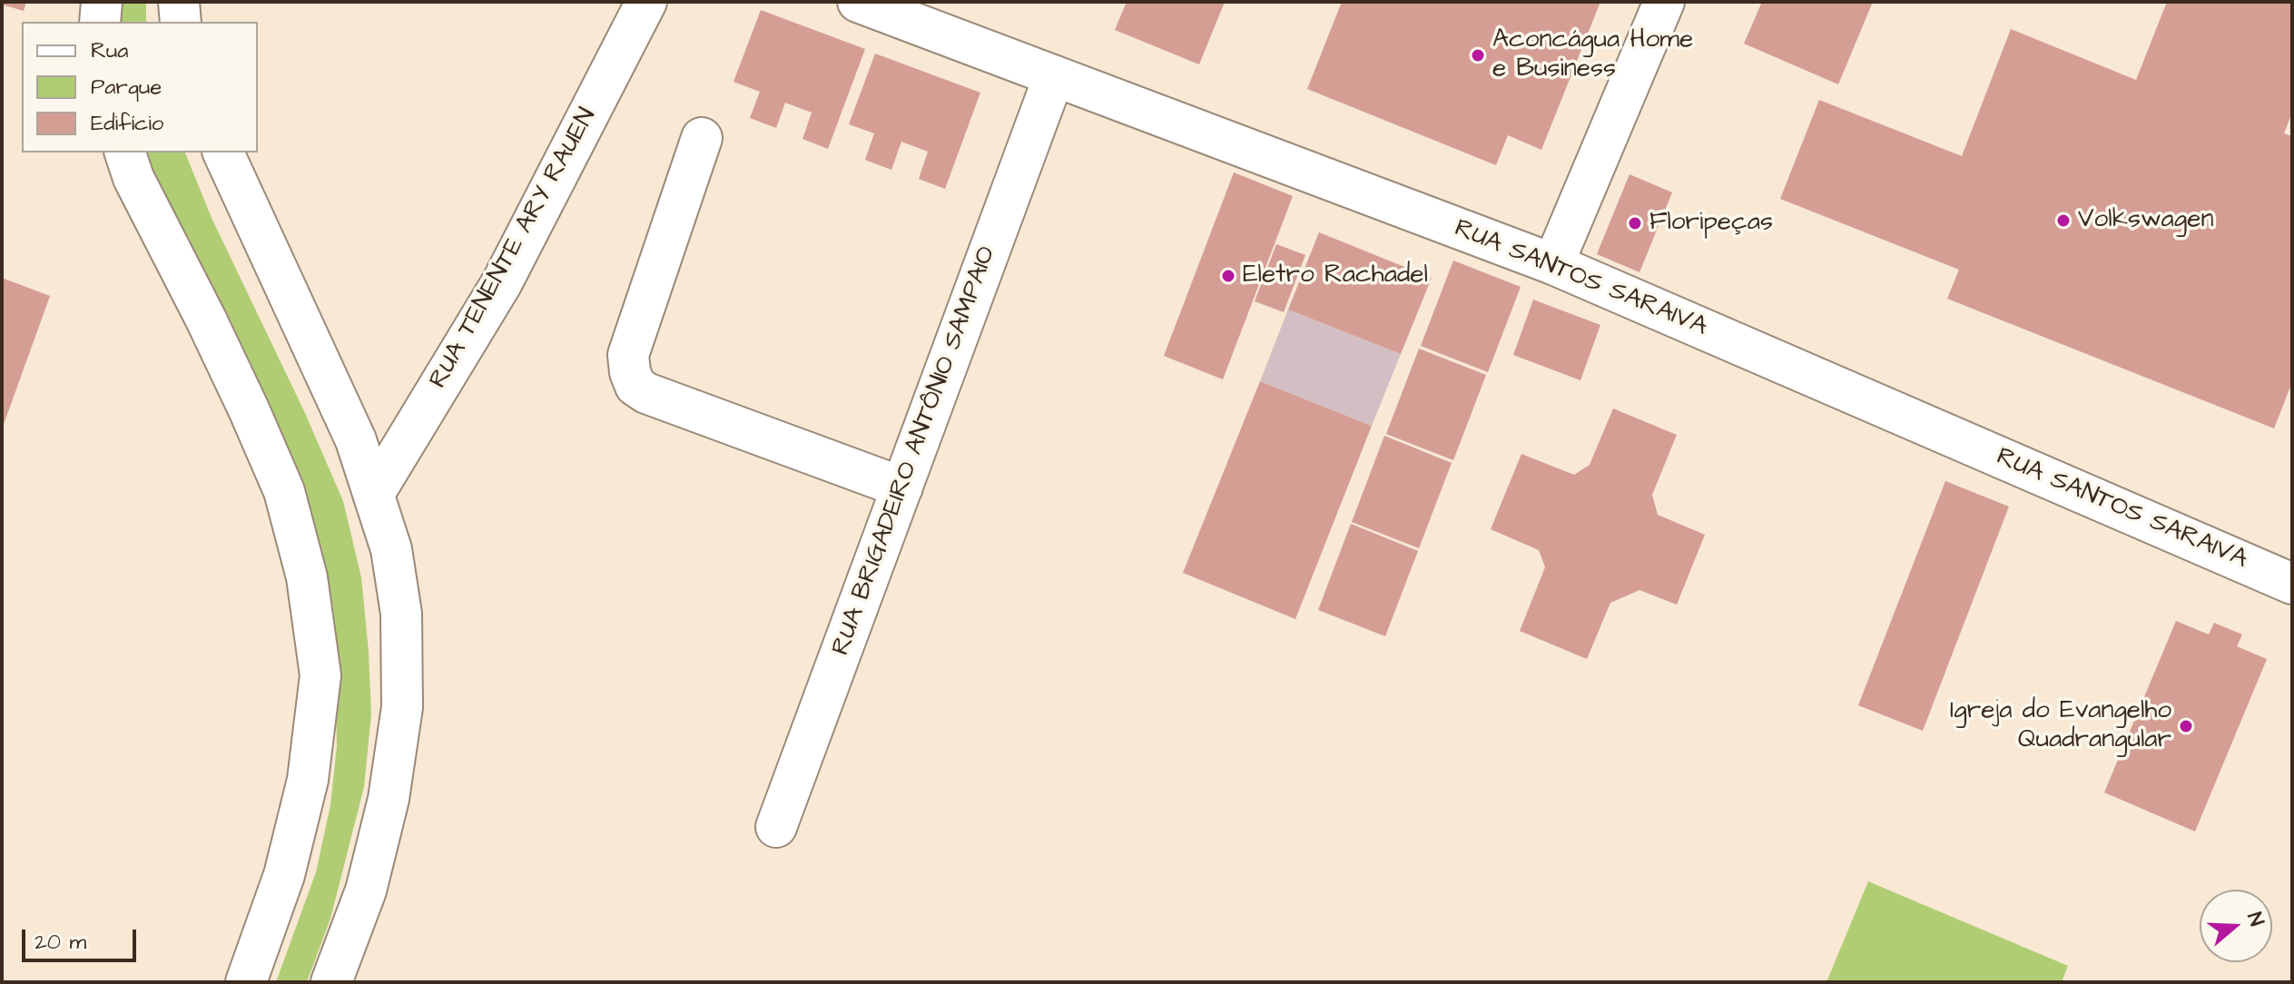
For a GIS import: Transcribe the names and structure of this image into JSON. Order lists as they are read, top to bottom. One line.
{"streets":{"main road":["RUA TENENTE ARY RAUEN","RUA SANTOS SARAIVA","RUA BRIGADEIRO ANTÔNIO SAMPAIO"]},"crossings":[["RUA SANTOS SARAIVA","RUA BRIGADEIRO ANTÔNIO SAMPAIO"]],"places":["Aconcágua Home e Business","Volkswagen","Floripeças","Eletro Rachadel","Igreja do Evangelho Quadrangular"],"legend":["Rua","Parque","Edifício"],"scale_bar":"20 m","north":"right"}
